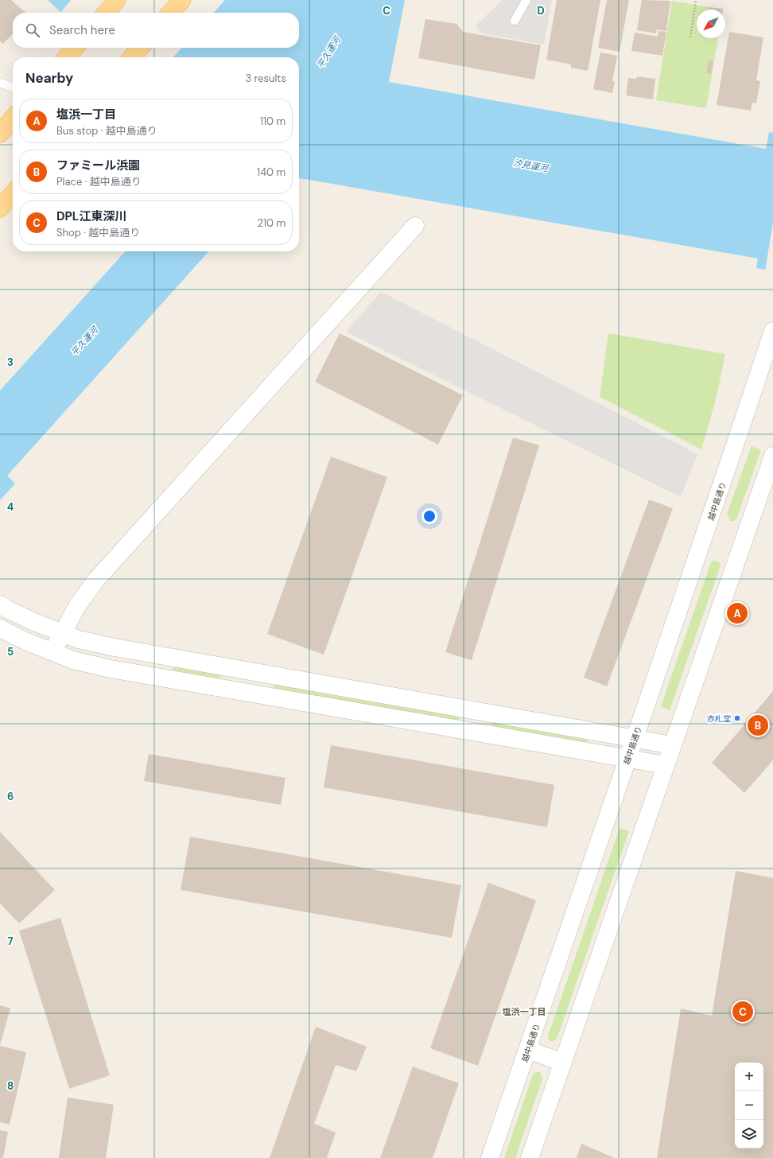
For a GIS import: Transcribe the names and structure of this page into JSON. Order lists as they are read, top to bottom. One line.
{"streets":{"street":["越中島通り"]},"districts":["塩浜一丁目"],"water":["平久運河","汐見運河"],"places":["赤札堂"],"north":"bottom left","page":{"search":"Search here","heading":["Nearby","3 results"],"list":[{"mark":"A","name":"塩浜一丁目","note":"Bus stop · 越中島通り","value":"110 m"},{"mark":"B","name":"ファミール浜園","note":"Place · 越中島通り","value":"140 m"},{"mark":"C","name":"DPL江東深川","note":"Shop · 越中島通り","value":"210 m"}],"pins":["A","B","C"],"map_buttons":["+","−"]},"grid":{"columns":["C","D"],"rows":["3","4","5","6","7","8"]}}
